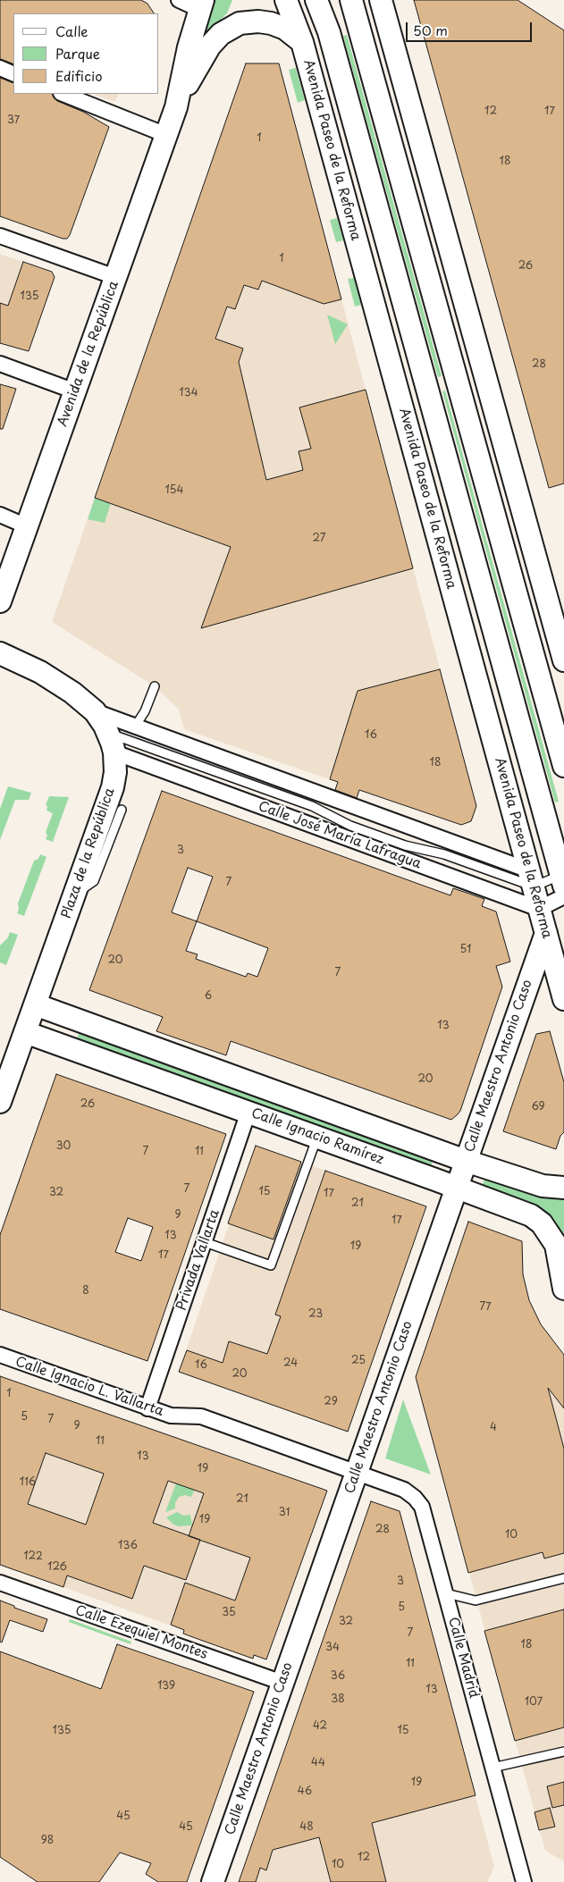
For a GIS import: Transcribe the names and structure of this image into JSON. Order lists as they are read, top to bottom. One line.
{"streets":{"street":["Avenida Paseo de la Reforma","Avenida de la República","Calle José María Lafragua","Plaza de la República","Calle Maestro Antonio Caso","Calle Ignacio Ramírez","Privada Vallarta","Calle Ignacio L. Vallarta","Calle Ezequiel Montes","Calle Madrid"]},"crossings":[["Avenida Paseo de la Reforma","Avenida de la República"],["Avenida Paseo de la Reforma","Calle José María Lafragua"],["Avenida Paseo de la Reforma","Calle Maestro Antonio Caso"],["Calle José María Lafragua","Plaza de la República"],["Plaza de la República","Calle Ignacio Ramírez"],["Calle Maestro Antonio Caso","Calle Ignacio Ramírez"],["Calle Maestro Antonio Caso","Calle Ignacio L. Vallarta"],["Calle Maestro Antonio Caso","Calle Ezequiel Montes"],["Calle Maestro Antonio Caso","Calle Madrid"],["Calle Ignacio Ramírez","Privada Vallarta"],["Privada Vallarta","Calle Ignacio L. Vallarta"],["Calle Ignacio L. Vallarta","Calle Madrid"]],"house_numbers":["12","17","37","1","18","1","26","135","28","134","154","27","16","18","3","7","51","20","7","6","13","20","26","69","30","7","11","7","15","32","17","21","9","17","13","19","17","8","77","23","25","24","16","20","1","29","5","7","9","4","11","13","19","116","21","31","19","28","10","136","122","126","3","5","35","32","7","18","34","11","36","139","13","38","107","42","135","15","44","19","46","45","45","48","98","12","10"],"legend":["Calle","Parque","Edificio"],"scale_bar":"50 m"}
